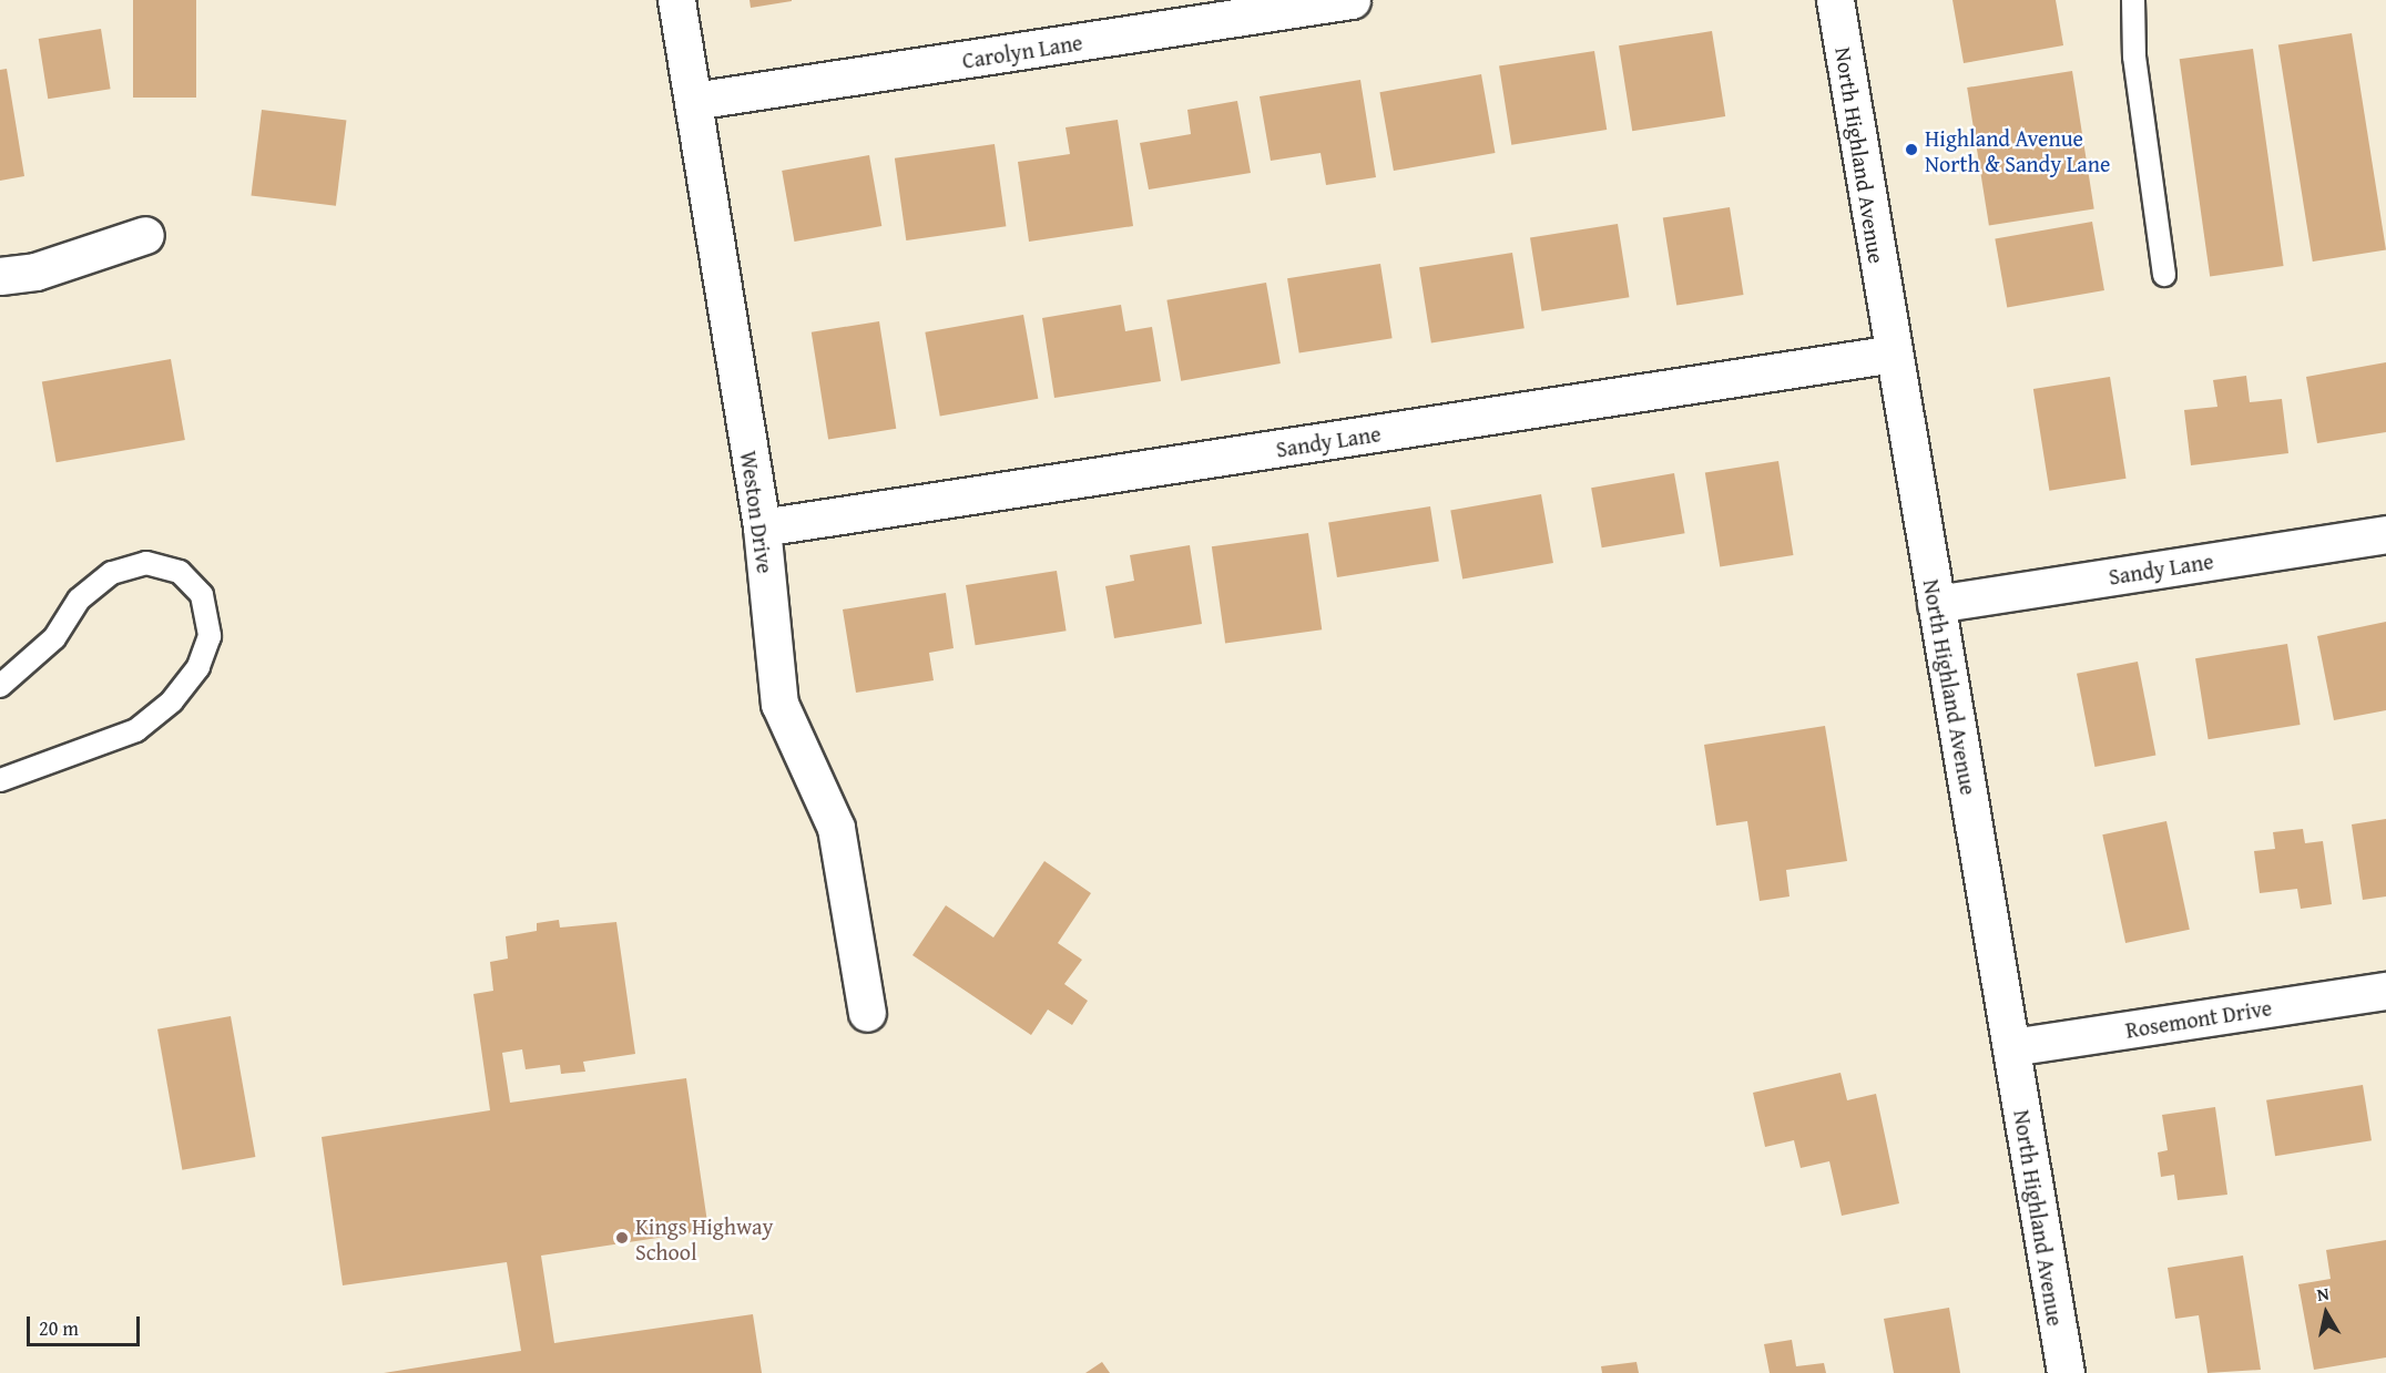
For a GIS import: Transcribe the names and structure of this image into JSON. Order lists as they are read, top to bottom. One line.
{"streets":{"street":["Carolyn Lane","North Highland Avenue","Sandy Lane","Weston Drive","Rosemont Drive"]},"crossings":[["Carolyn Lane","Weston Drive"],["North Highland Avenue","Sandy Lane"],["North Highland Avenue","Rosemont Drive"],["Sandy Lane","Weston Drive"]],"places":["Highland Avenue North & Sandy Lane","Kings Highway School"],"scale_bar":"20 m","north":"top"}
